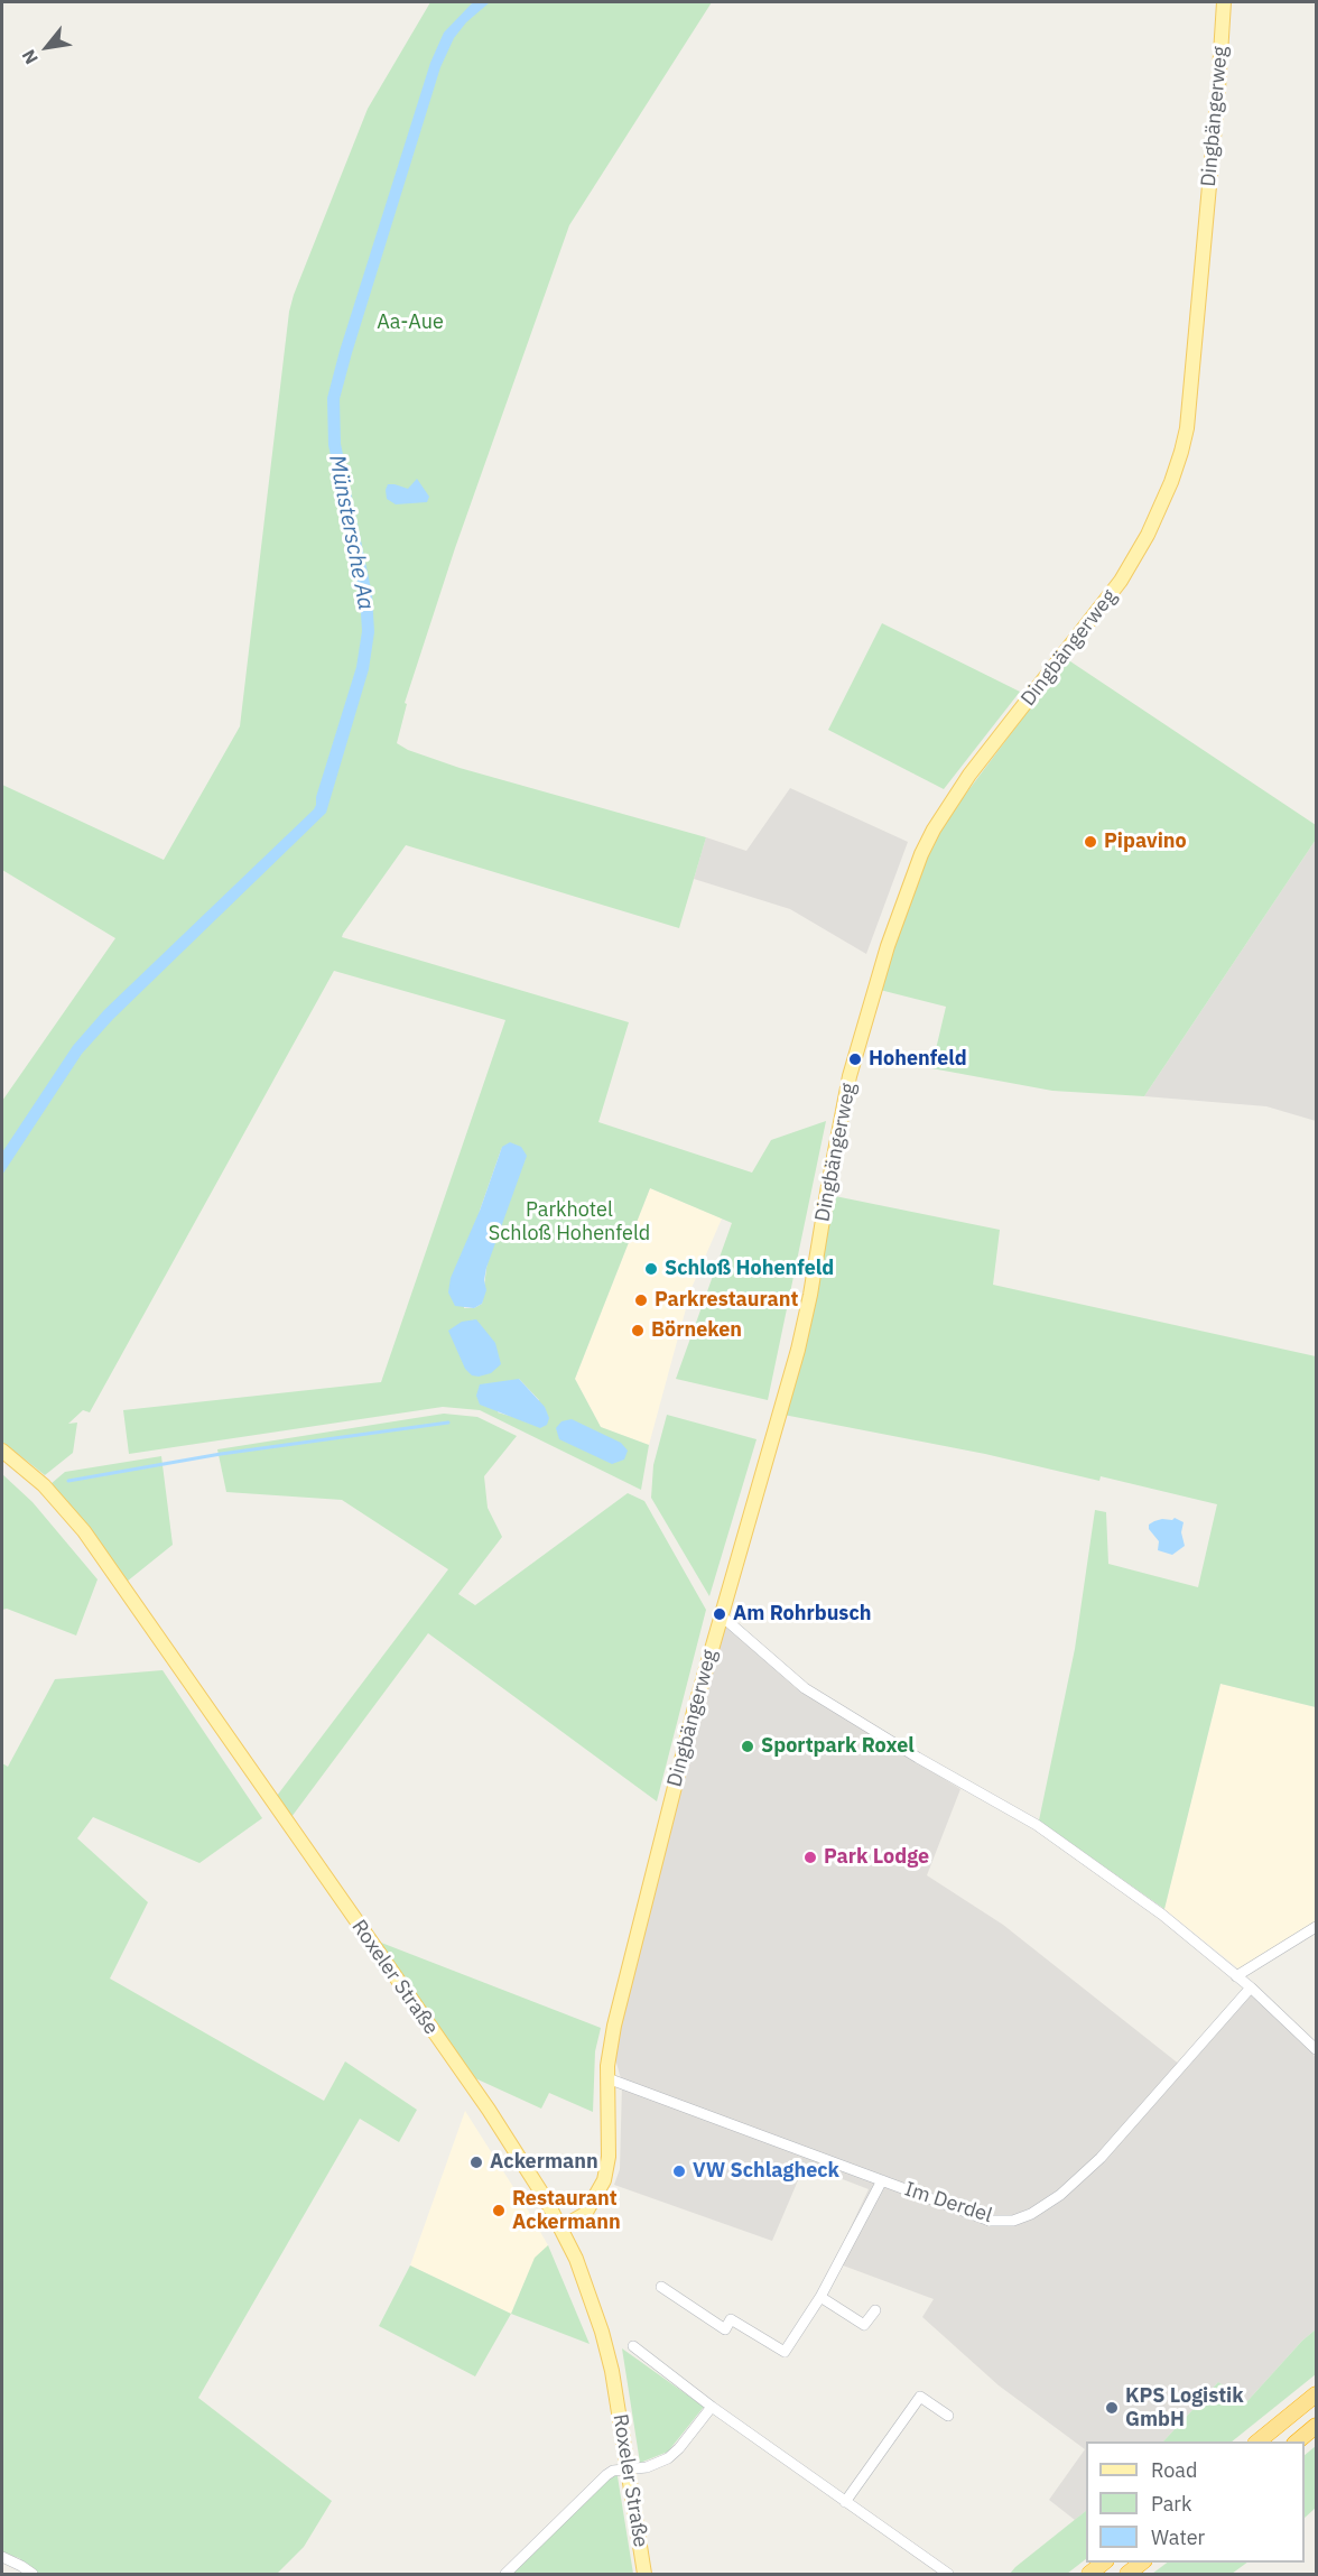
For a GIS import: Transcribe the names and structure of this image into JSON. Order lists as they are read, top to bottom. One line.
{"streets":{"main road":["Dingbängerweg","Roxeler Straße"],"street":["Im Derdel"]},"crossings":[["Dingbängerweg","Roxeler Straße"],["Dingbängerweg","Im Derdel"]],"water":["Münstersche Aa"],"parks":["Aa-Aue","Parkhotel Schloß Hohenfeld"],"places":["Pipavino","Hohenfeld","Schloß Hohenfeld","Parkrestaurant","Börneken","Am Rohrbusch","Sportpark Roxel","Park Lodge","Ackermann","VW Schlagheck","Restaurant Ackermann","KPS Logistik GmbH"],"legend":["Road","Park","Water"],"north":"bottom left"}
